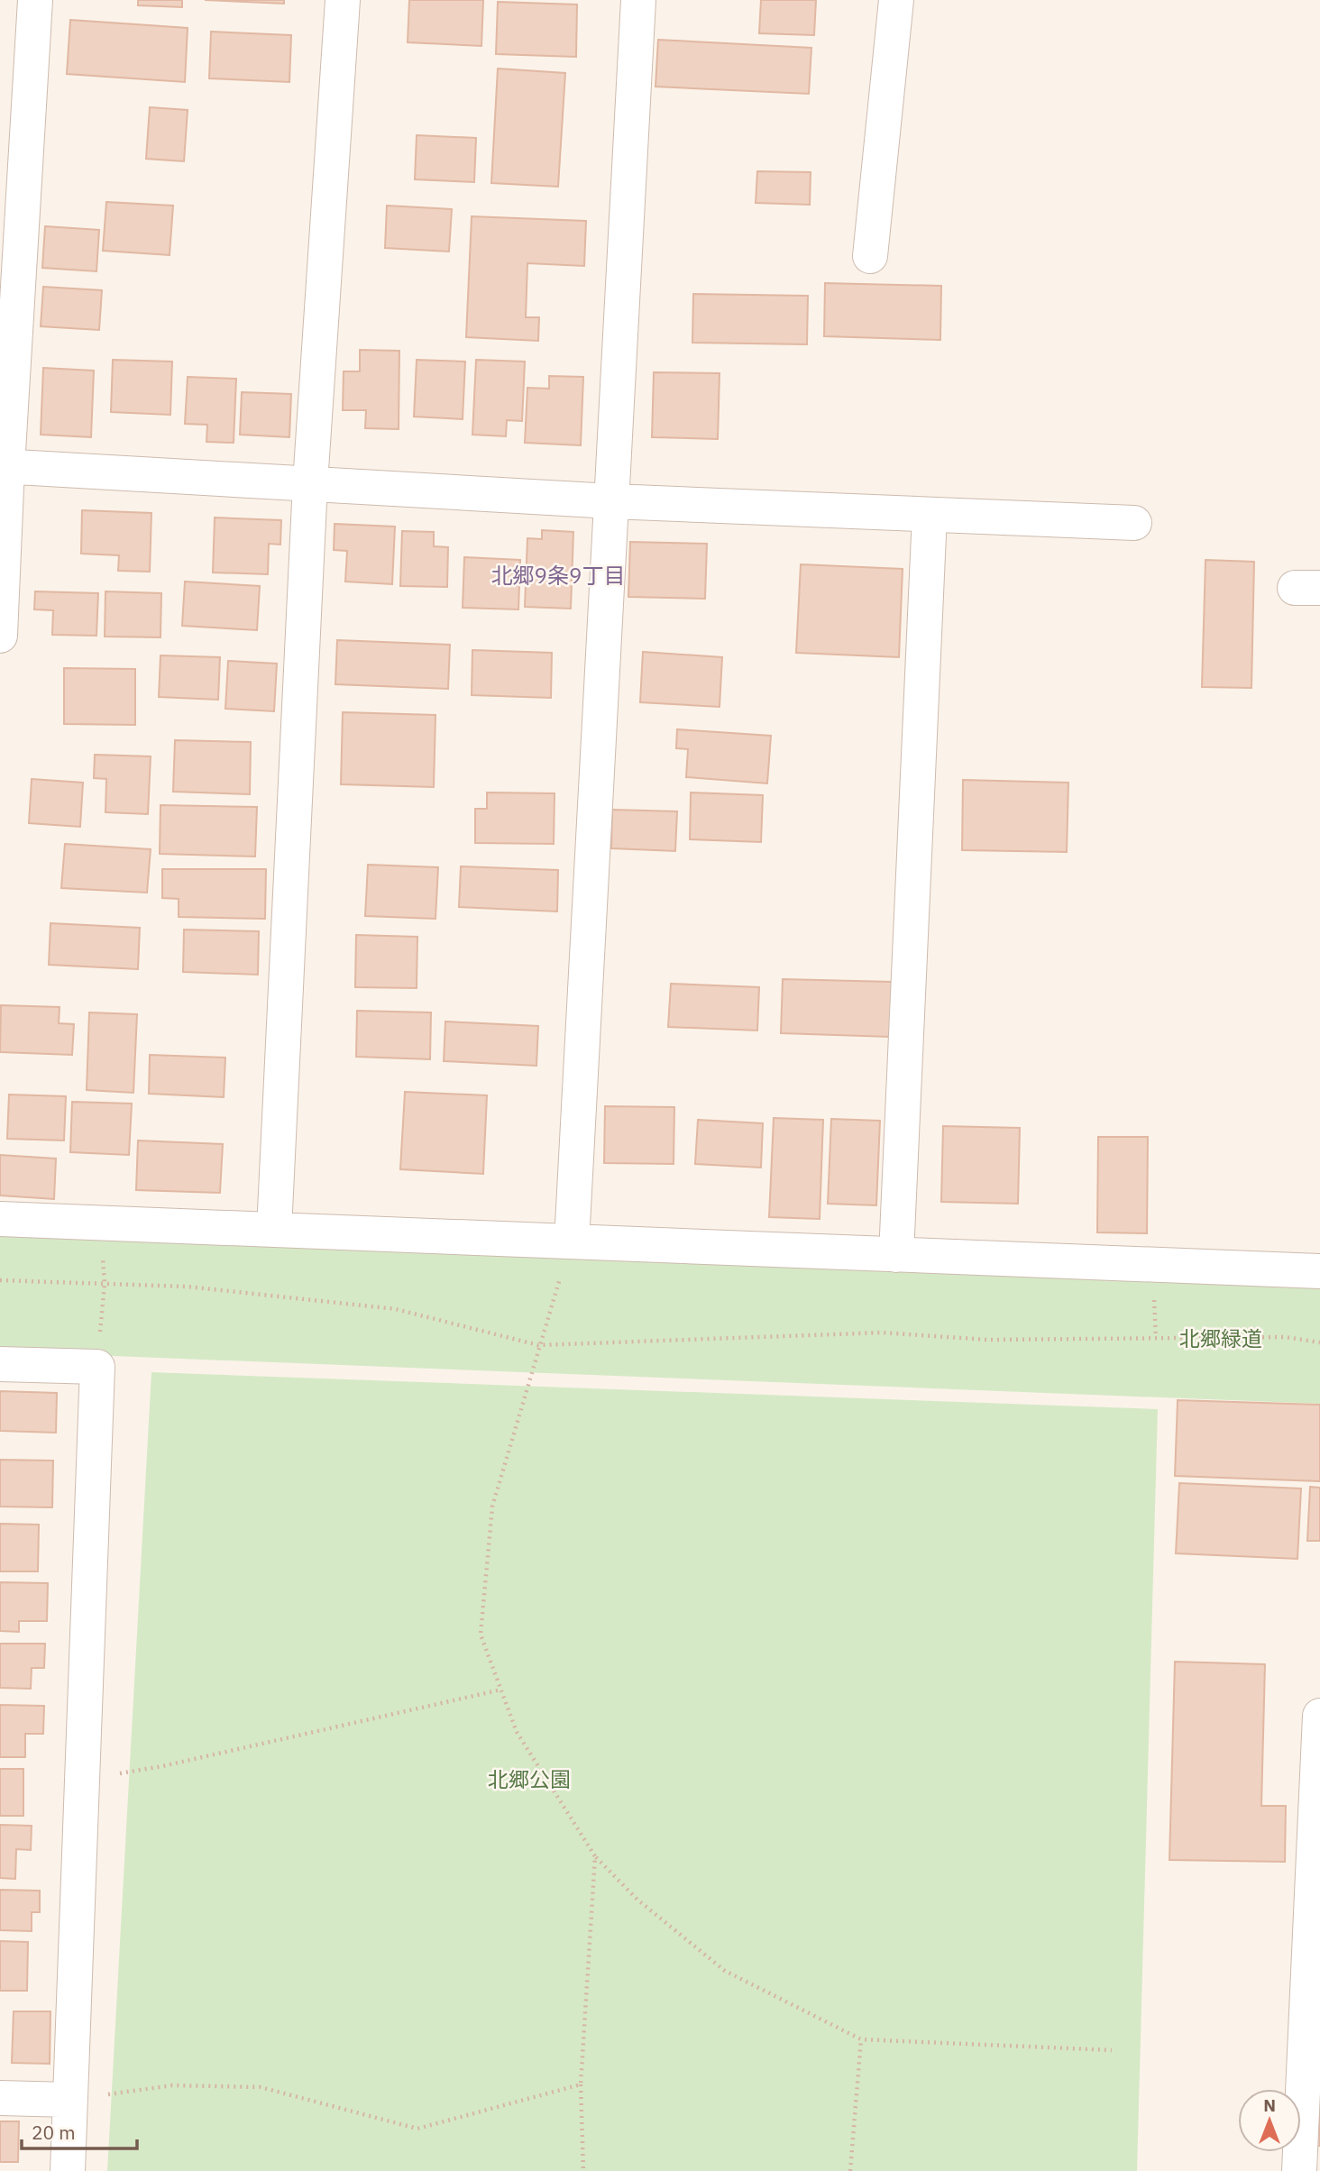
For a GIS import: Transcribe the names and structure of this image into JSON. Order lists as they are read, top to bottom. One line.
{"districts":["北郷9条9丁目"],"parks":["北郷緑道","北郷公園"],"scale_bar":"20 m","north":"top"}
